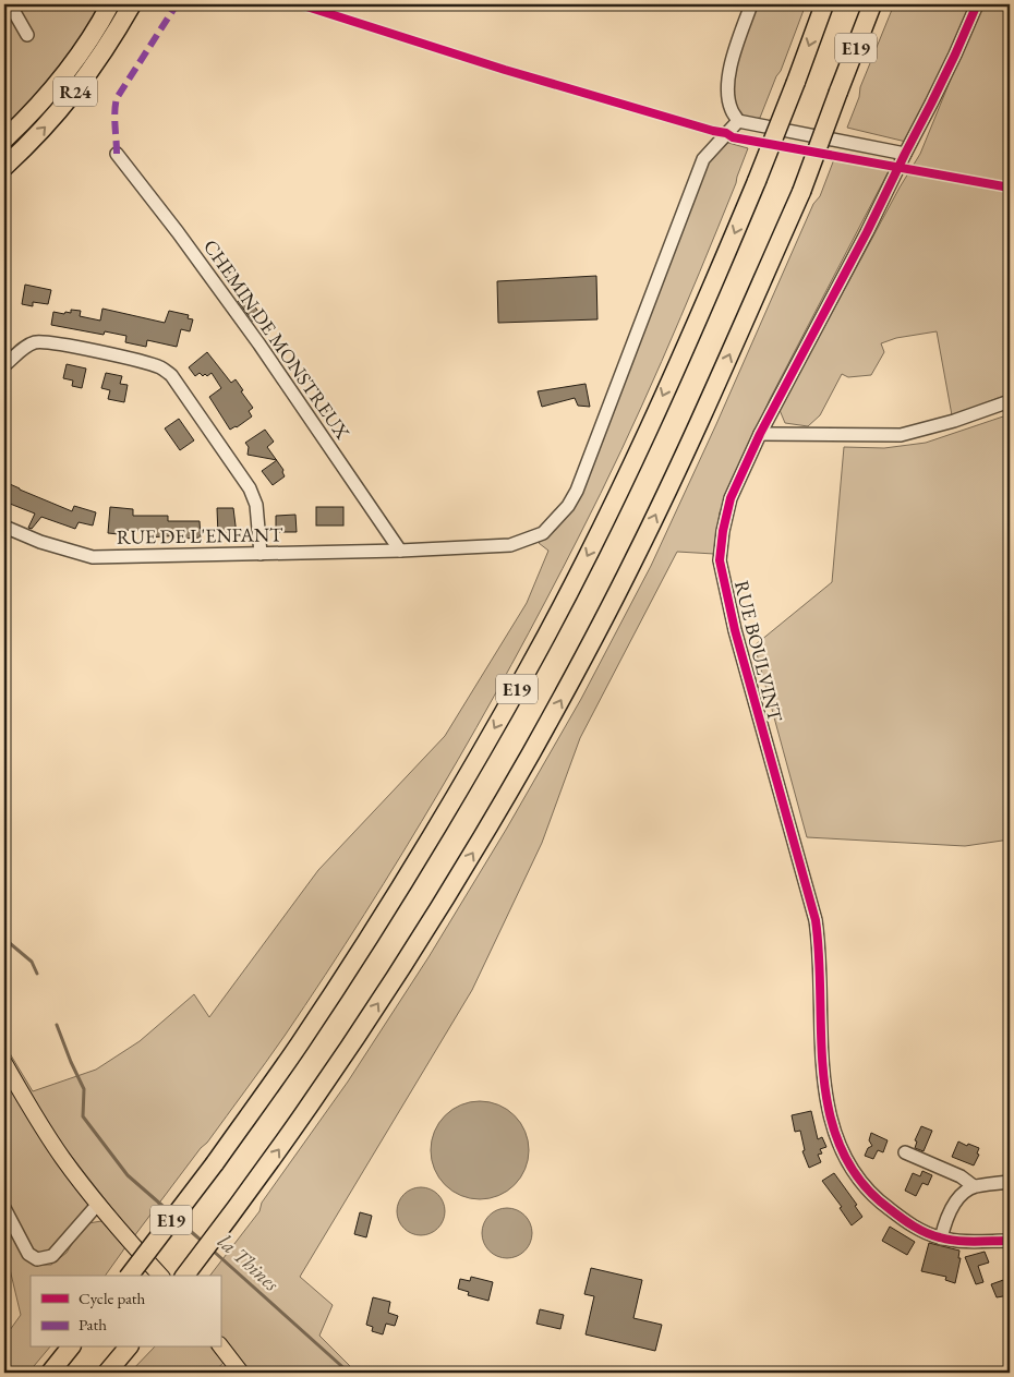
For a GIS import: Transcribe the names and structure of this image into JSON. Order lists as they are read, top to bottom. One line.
{"streets":{"highway":["E19","R24"],"street":["CHEMIN DE MONSTREUX","RUE DE L'ENFANT","RUE BOULVINT"]},"crossings":[["CHEMIN DE MONSTREUX","RUE DE L'ENFANT"]],"water":["la Thines"],"legend":["Cycle path","Path"]}
